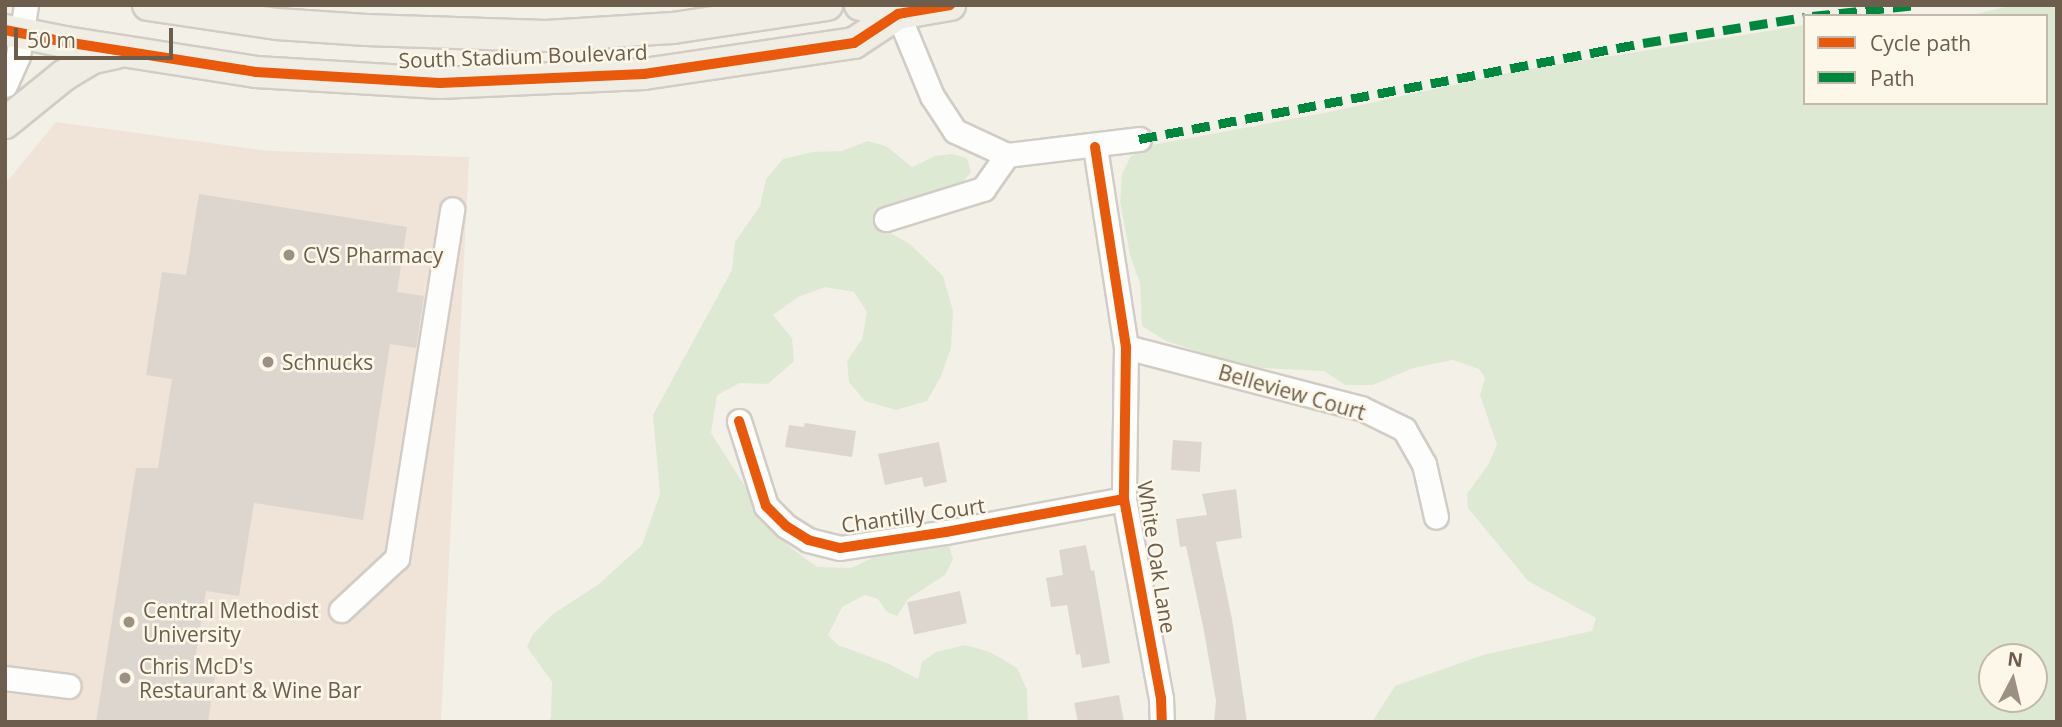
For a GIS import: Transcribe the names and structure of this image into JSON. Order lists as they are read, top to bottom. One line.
{"streets":{"main road":["South Stadium Boulevard"],"street":["Belleview Court","Chantilly Court","White Oak Lane"]},"crossings":[["Belleview Court","White Oak Lane"],["Chantilly Court","White Oak Lane"]],"places":["CVS Pharmacy","Schnucks","Central Methodist University","Chris McD's Restaurant & Wine Bar"],"legend":["Cycle path","Path"],"scale_bar":"50 m","north":"top"}
